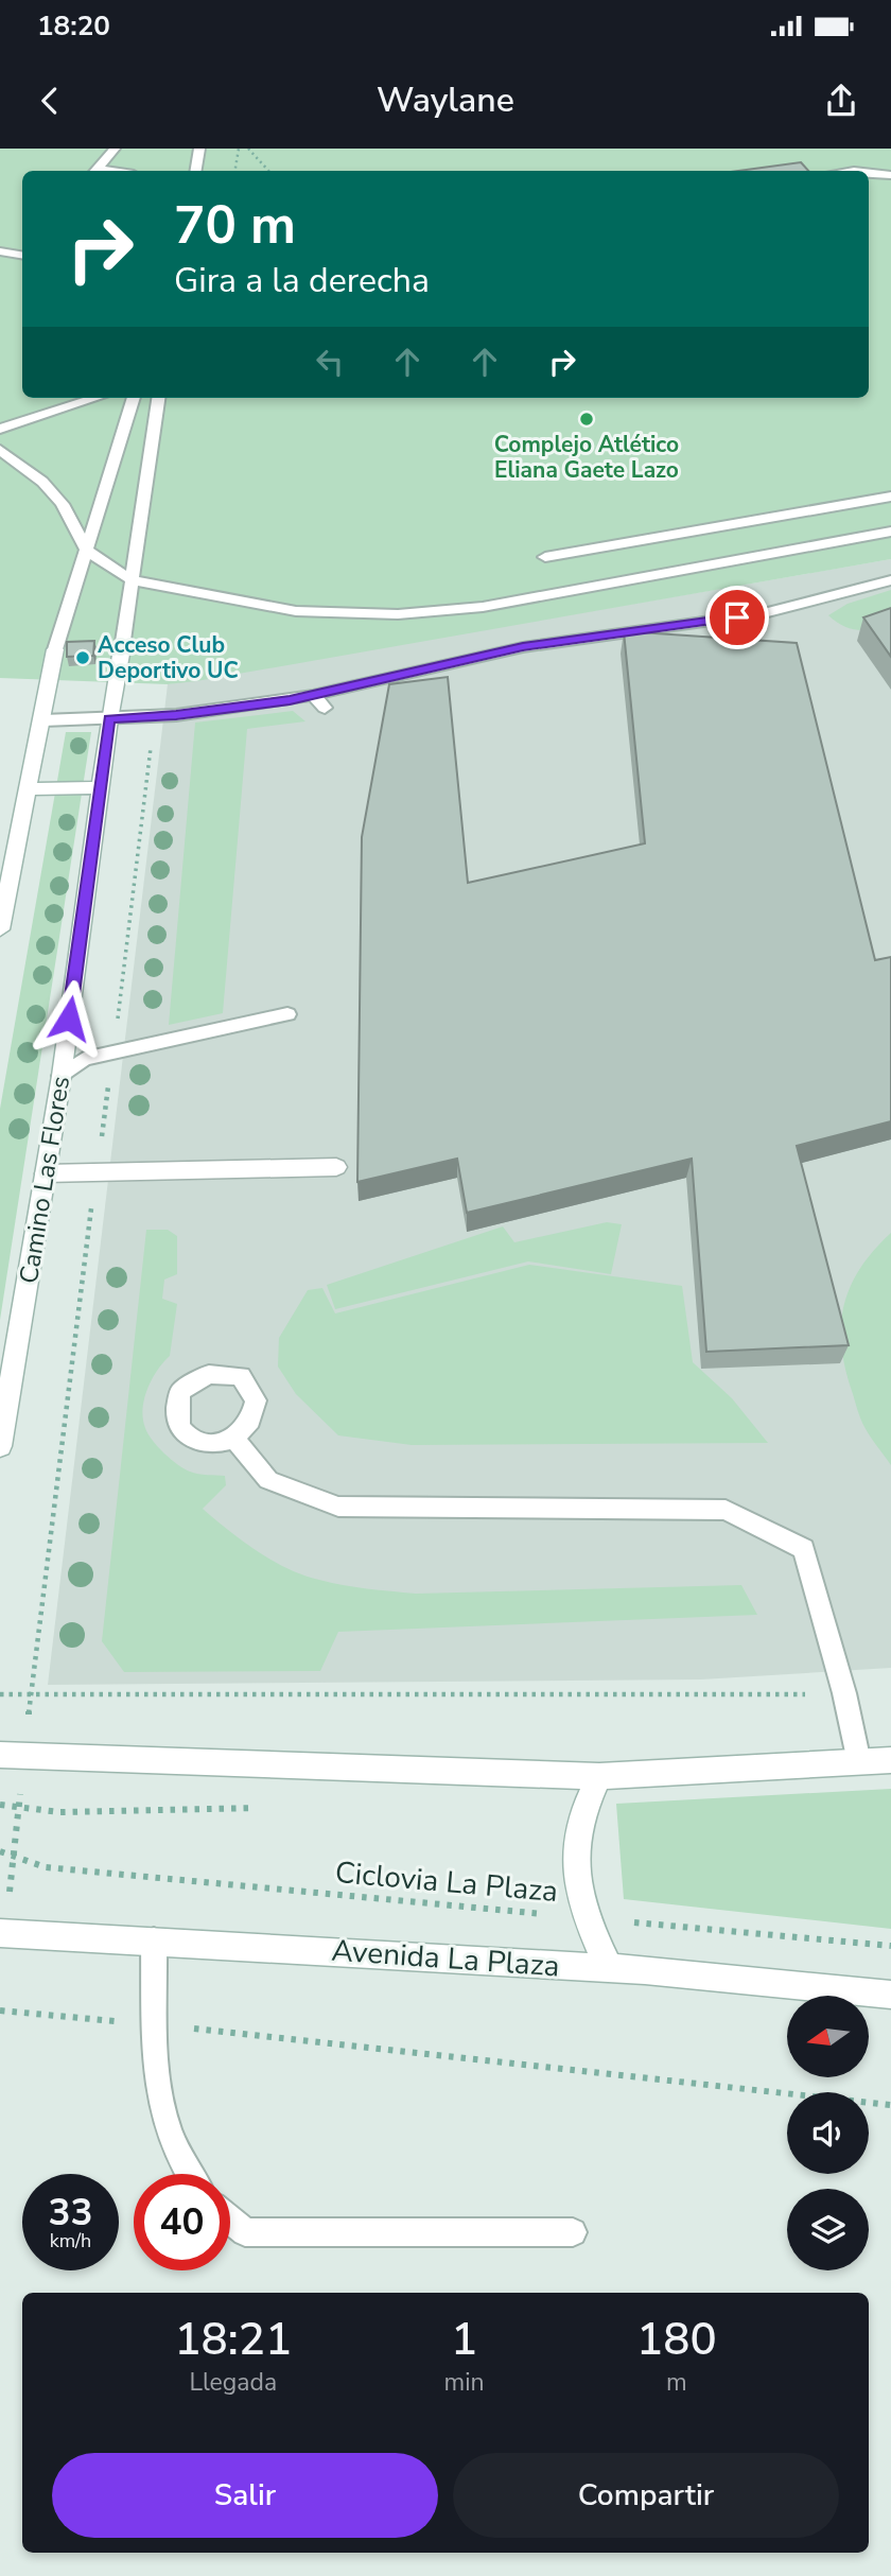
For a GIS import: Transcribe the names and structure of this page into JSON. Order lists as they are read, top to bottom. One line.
{"streets":{"street":["Camino Las Flores","Avenida La Plaza"],"path":["Ciclovia La Plaza"]},"places":["Complejo Atlético Eliana Gaete Lazo","Acceso Club Deportivo UC"],"north":"left","page":{"status":"18:20","header":"Waylane","turn":["70 m","Gira a la derecha"],"speed":"33 km/h","limit":"40","eta":["18:21","Llegada","1","min","180","m"],"buttons":["Salir","Compartir"]}}
